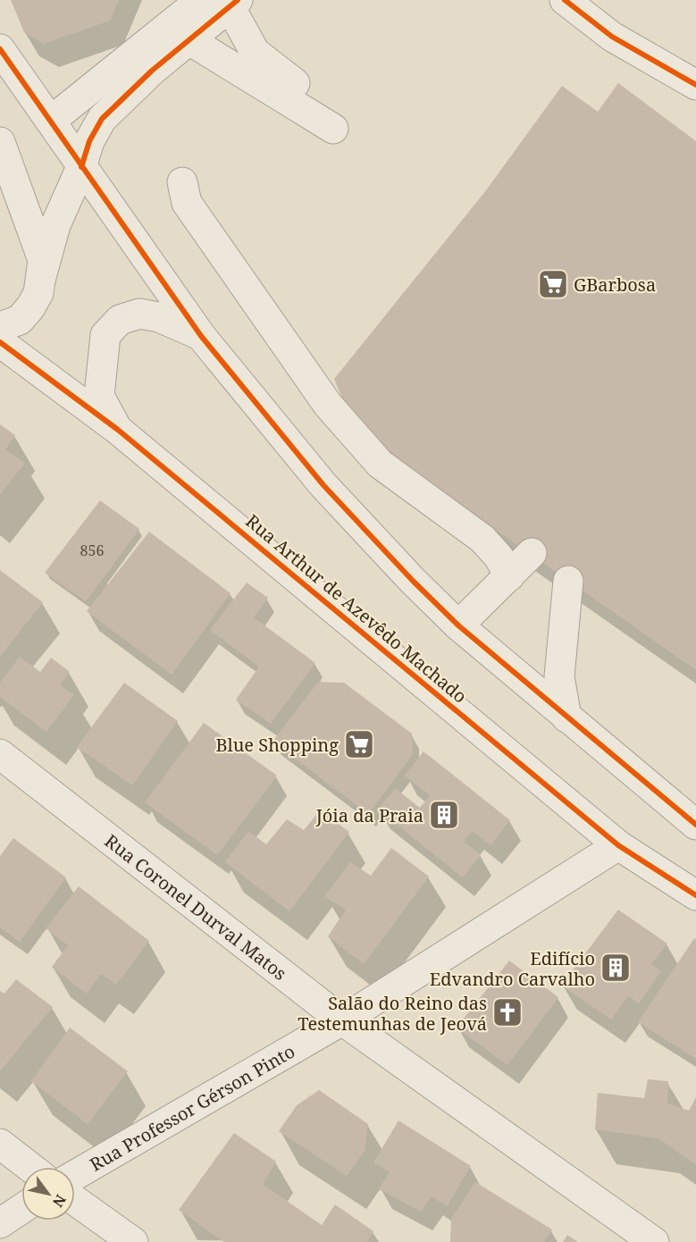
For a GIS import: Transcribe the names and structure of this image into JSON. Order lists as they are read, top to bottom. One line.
{"streets":{"street":["Rua Arthur de Azevêdo Machado","Rua Coronel Durval Matos","Rua Professor Gérson Pinto"]},"crossings":[["Rua Arthur de Azevêdo Machado","Rua Professor Gérson Pinto"],["Rua Coronel Durval Matos","Rua Professor Gérson Pinto"]],"places":{"supermarket":["GBarbosa","Blue Shopping"],"building":["Jóia da Praia","Edifício Edvandro Carvalho"],"church":["Salão do Reino das Testemunhas de Jeová"]},"house_numbers":["856"],"north":"bottom right"}
